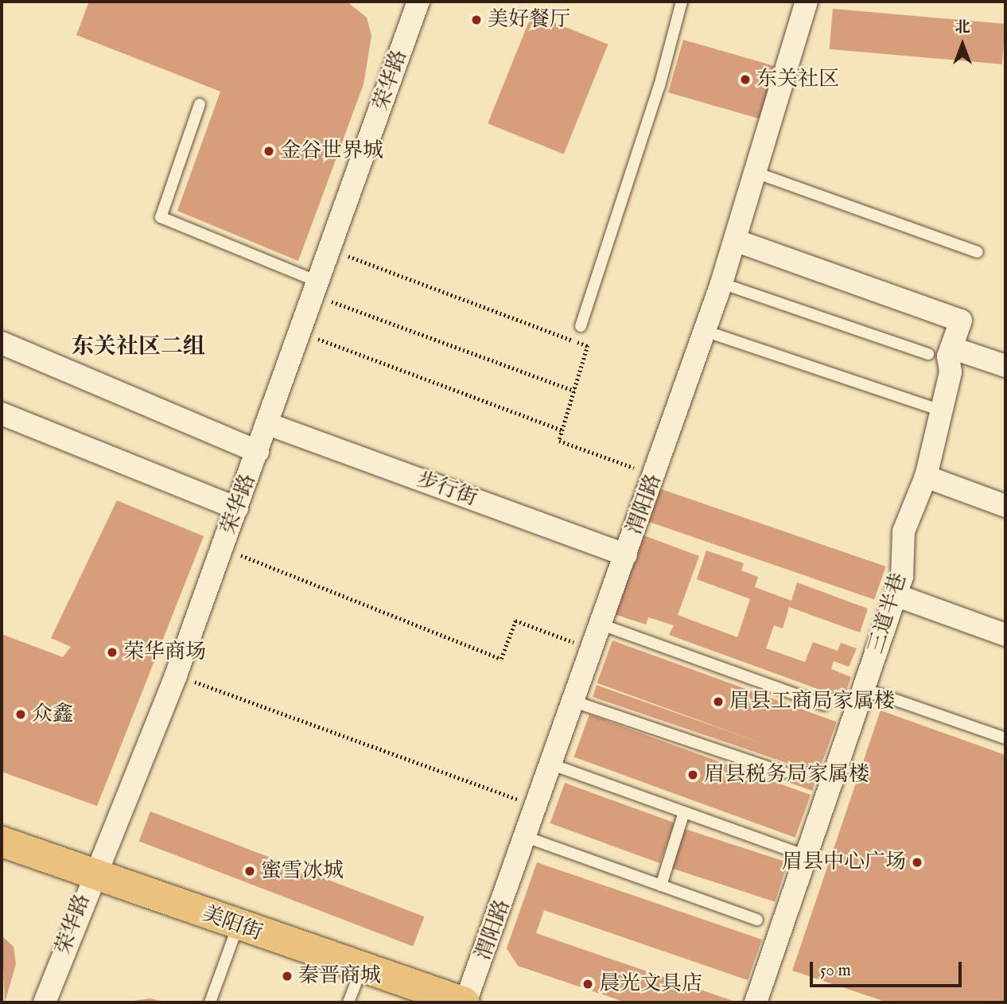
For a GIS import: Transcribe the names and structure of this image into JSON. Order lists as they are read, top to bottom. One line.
{"streets":{"main road":["美阳街"],"street":["荣华路","步行街","渭阳路","三道半巷"]},"crossings":[["荣华路","步行街"],["荣华路","美阳街"],["步行街","渭阳路"],["渭阳路","三道半巷"],["渭阳路","美阳街"]],"districts":["东关社区二组"],"places":["美好餐厅","东关社区","金谷世界城","荣华商场","眉县工商局家属楼","众鑫","眉县税务局家属楼","眉县中心广场","蜜雪冰城","秦晋商城","晨光文具店"],"scale_bar":"50 m","north":"top"}
